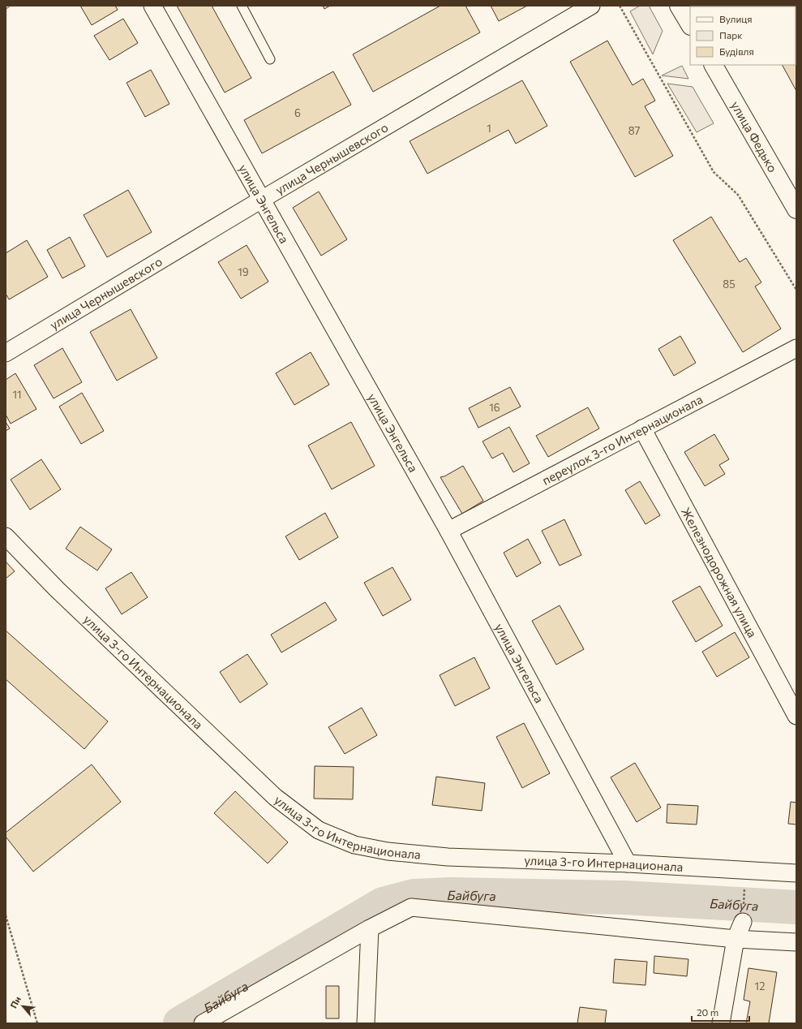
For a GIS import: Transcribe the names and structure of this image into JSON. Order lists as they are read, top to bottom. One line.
{"streets":{"main road":["улица Федько"],"street":["улица Чернышевского","улица Энгельса","переулок 3-го Интернационала","Железнодорожная улица","улица 3-го Интернационала"]},"crossings":[["улица Чернышевского","улица Энгельса"],["улица Энгельса","переулок 3-го Интернационала"],["улица Энгельса","улица 3-го Интернационала"],["переулок 3-го Интернационала","Железнодорожная улица"]],"water":["Байбуга"],"house_numbers":["6","1","87","19","85","11","16","12"],"legend":["Вулиця","Парк","Будівля"],"scale_bar":"20 m","north":"top left"}
